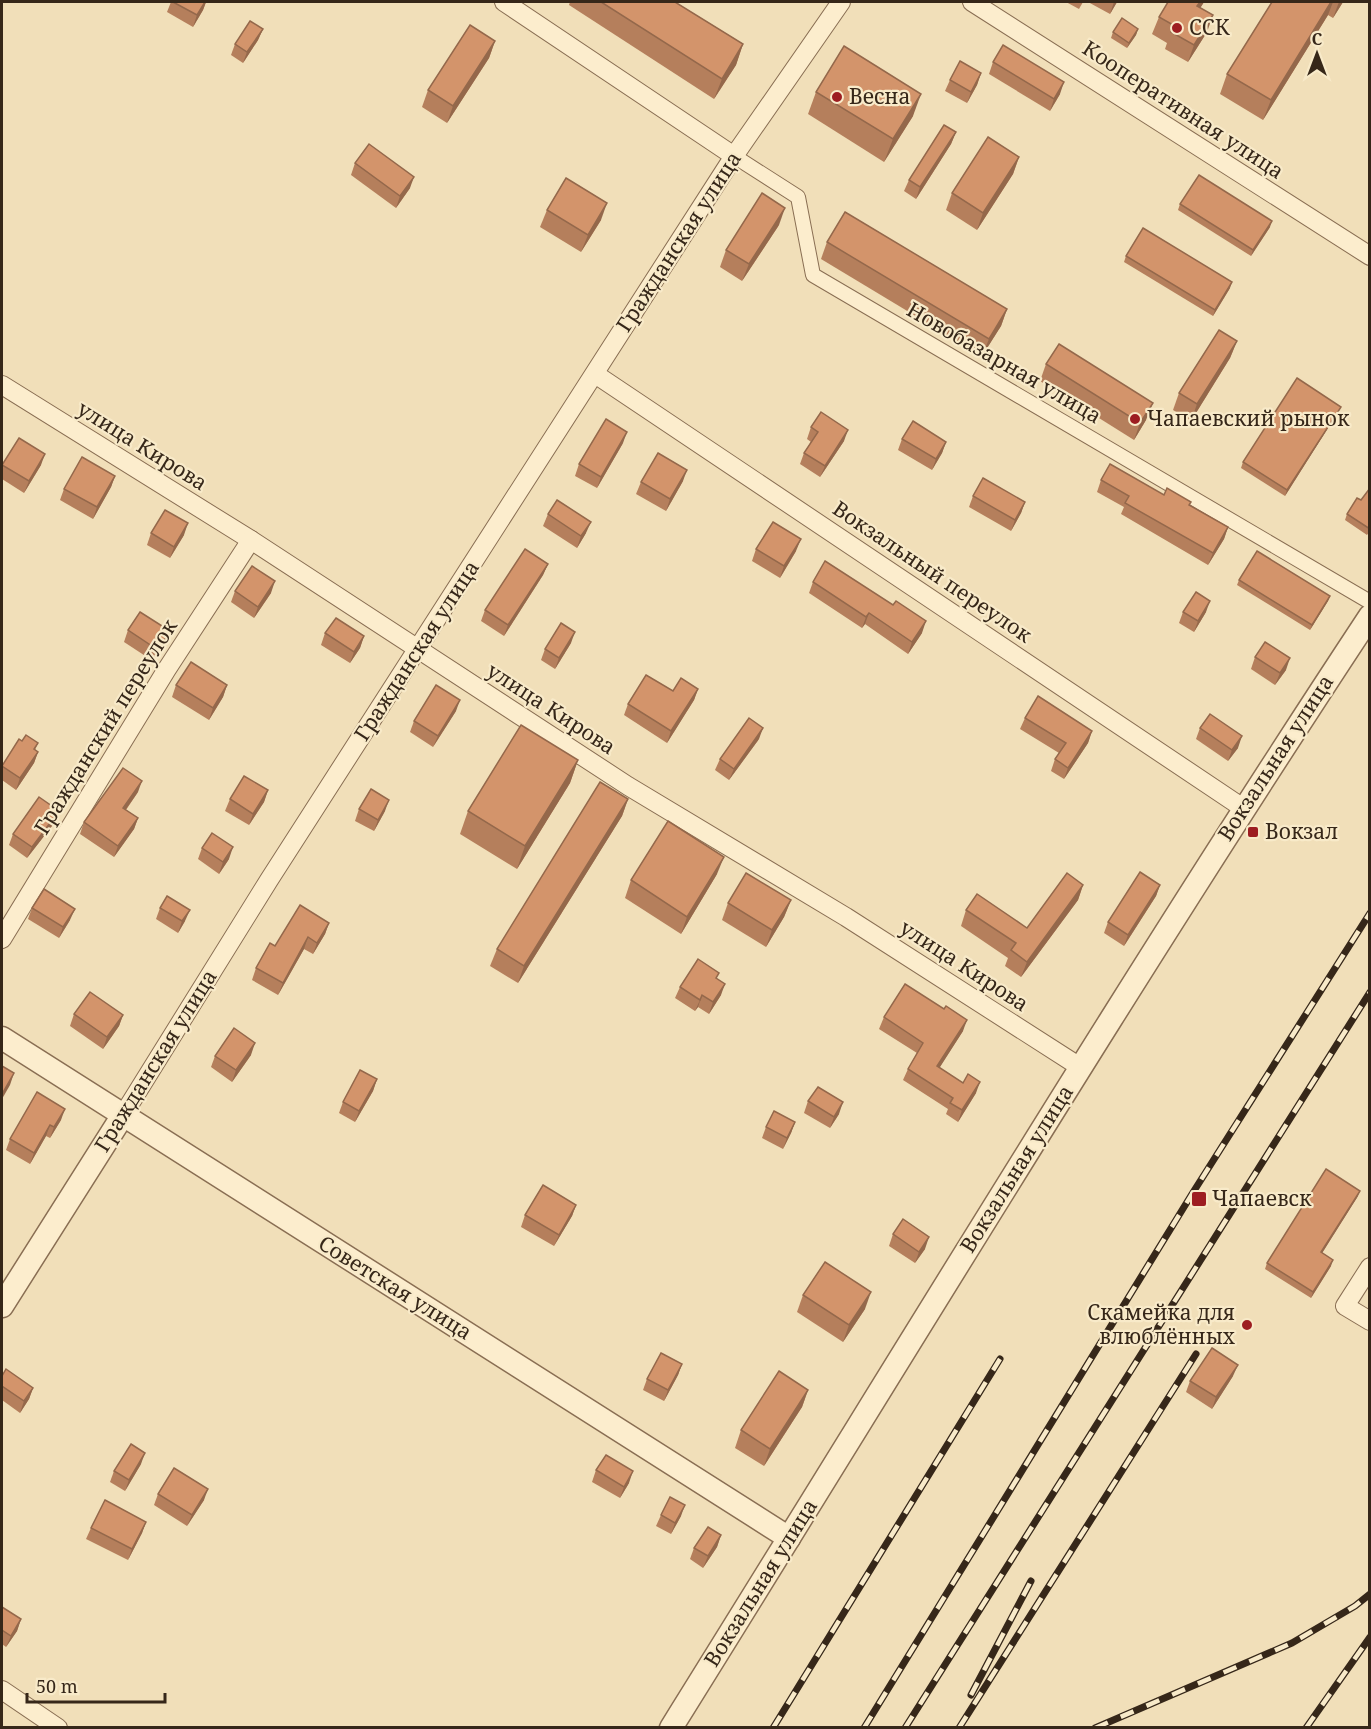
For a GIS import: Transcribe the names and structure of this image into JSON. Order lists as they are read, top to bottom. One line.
{"streets":{"street":["Кооперативная улица","Гражданская улица","Новобазарная улица","улица Кирова","Вокзальный переулок","Гражданский переулок","Вокзальная улица","Советская улица"]},"crossings":[["Гражданская улица","Новобазарная улица"],["Гражданская улица","улица Кирова"],["Гражданская улица","Вокзальный переулок"],["Гражданская улица","Советская улица"],["улица Кирова","Гражданский переулок"],["улица Кирова","Вокзальная улица"],["Вокзальный переулок","Вокзальная улица"],["Вокзальная улица","Советская улица"]],"places":{"other":["ССК","Весна","Чапаевский рынок","Скамейка для влюблённых"],"transit":["Вокзал","Чапаевск"]},"scale_bar":"50 m","north":"top"}
